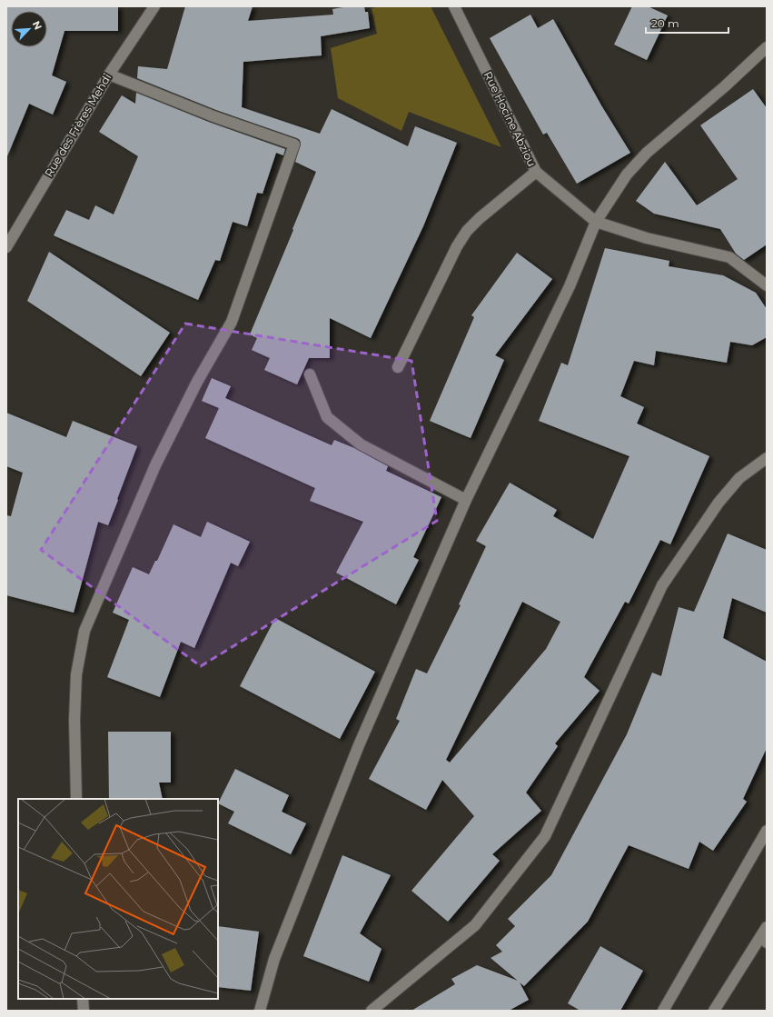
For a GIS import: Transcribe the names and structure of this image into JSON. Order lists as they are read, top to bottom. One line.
{"streets":{"street":["Rue Hocine Abziou","Rue des Frères Mehdi"]},"scale_bar":"20 m","north":"top right"}
